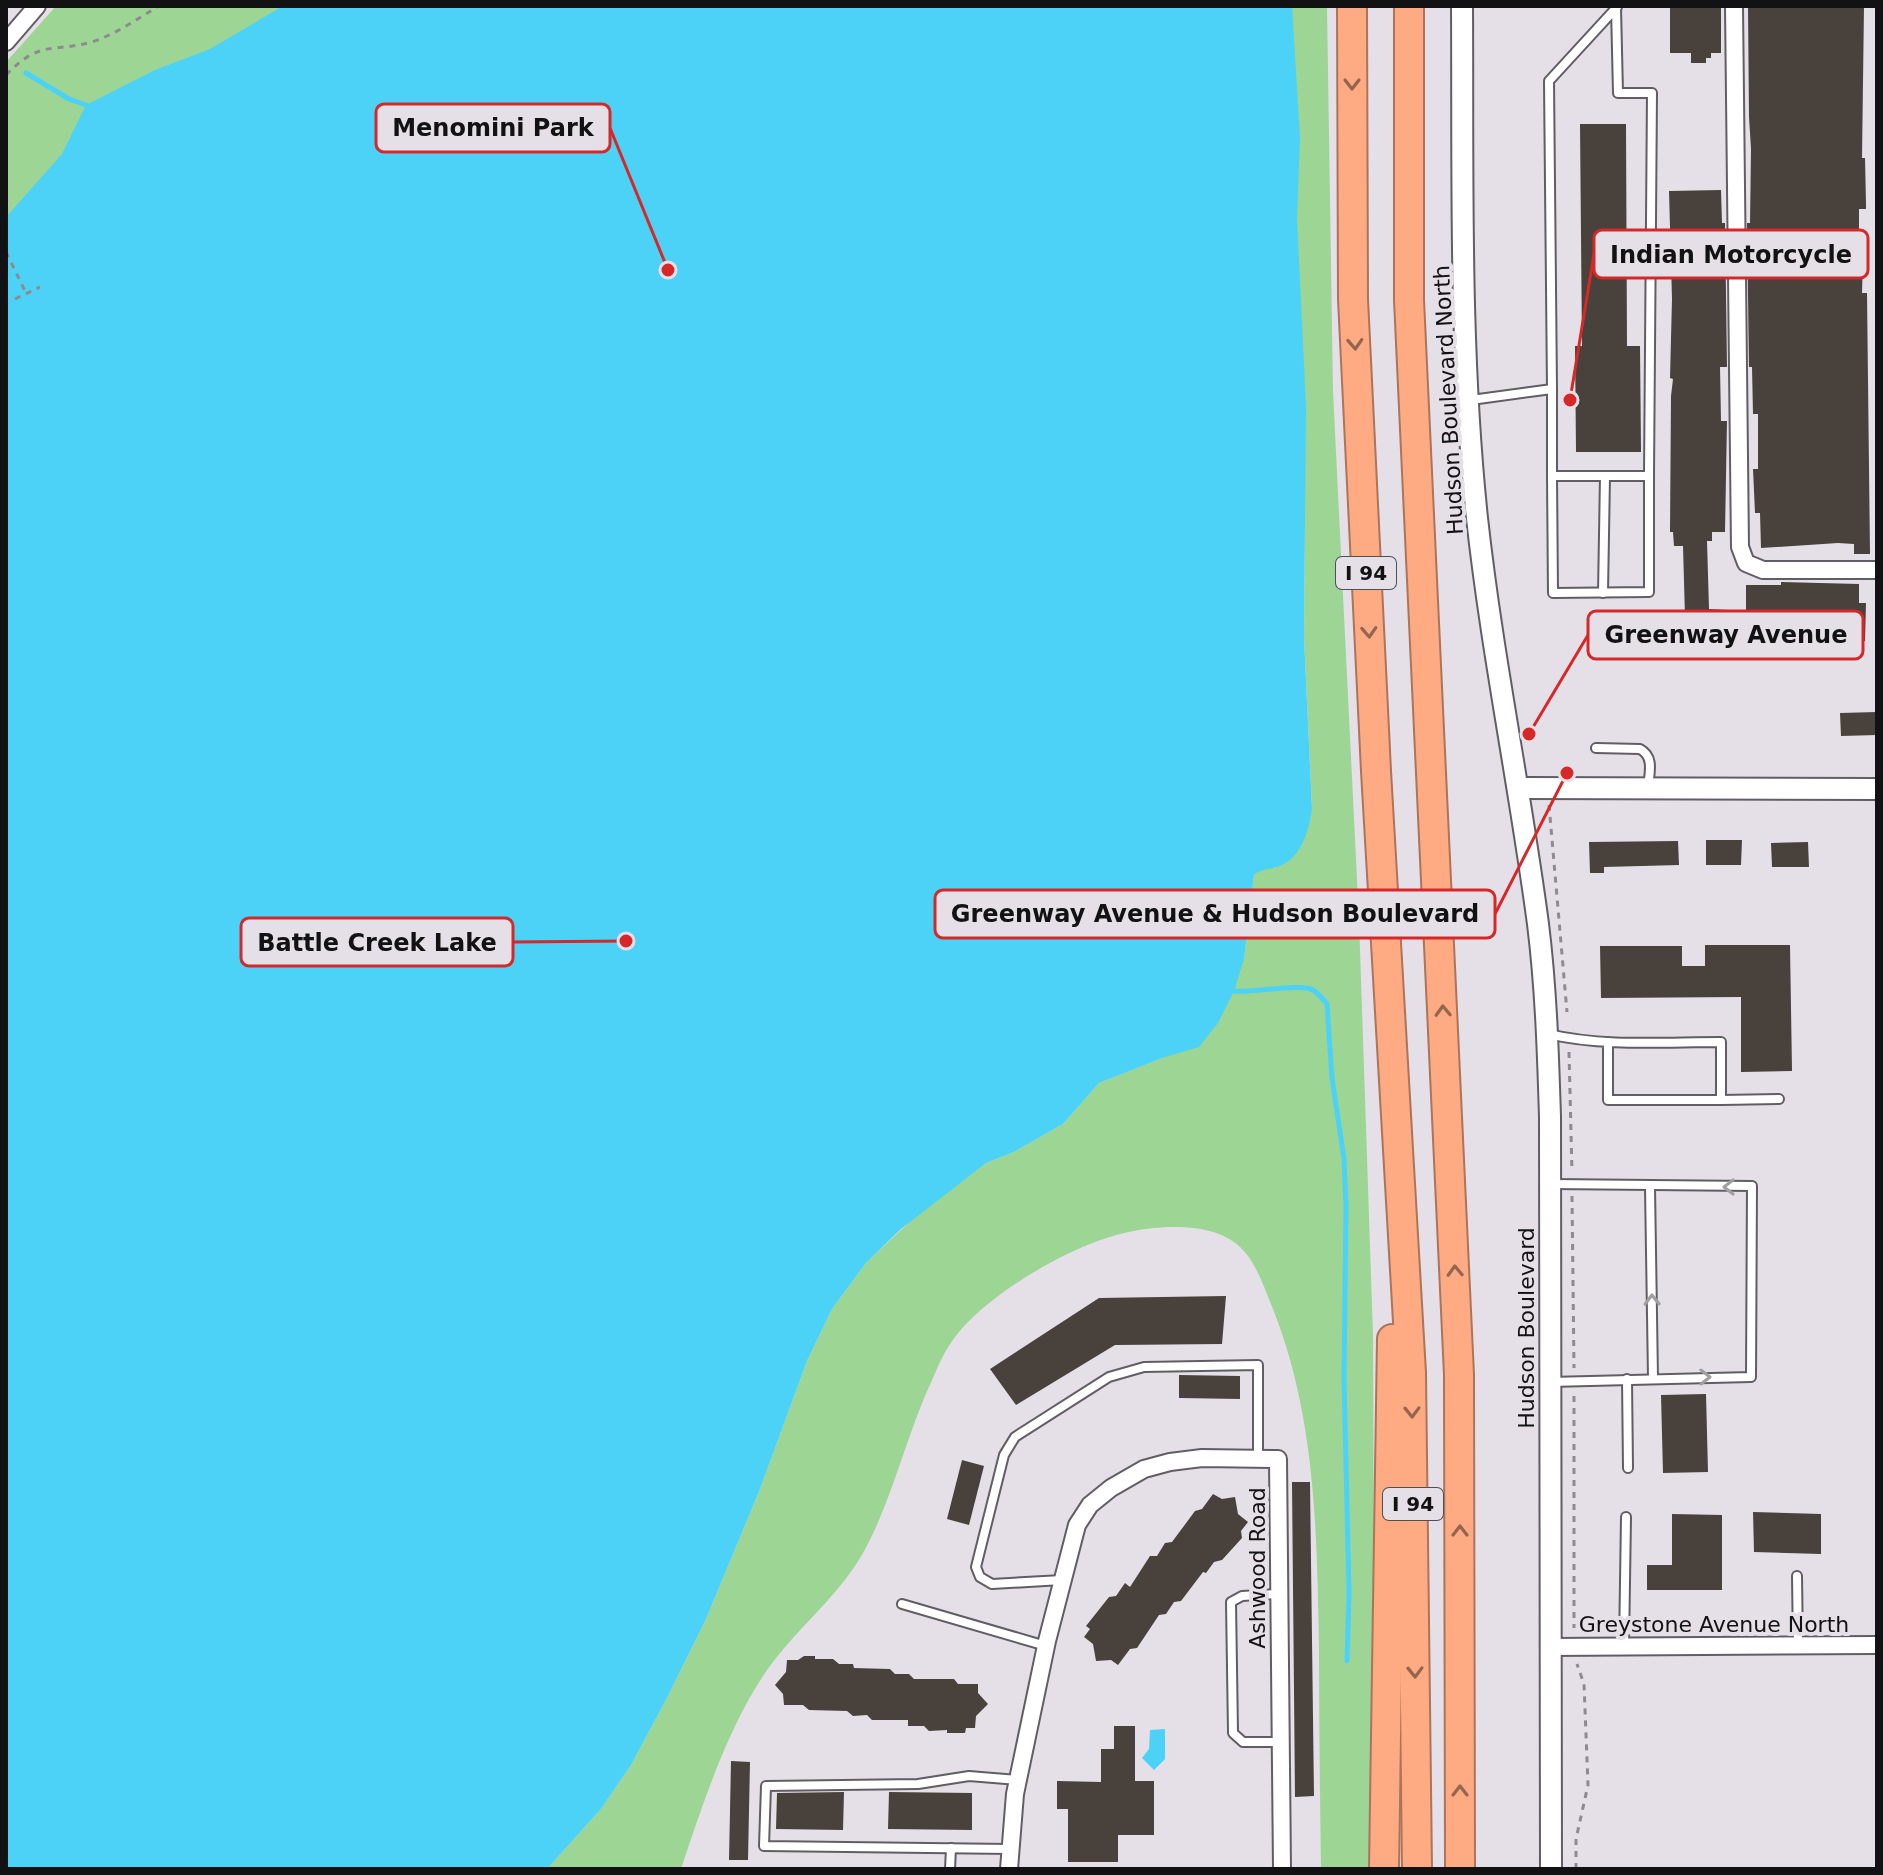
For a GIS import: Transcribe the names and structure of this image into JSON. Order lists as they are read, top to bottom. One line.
{"streets":{"highway":["I 94"],"street":["Hudson Boulevard North","Hudson Boulevard","Ashwood Road","Greystone Avenue North"]},"crossings":[["Hudson Boulevard North","Hudson Boulevard"],["Hudson Boulevard","Greystone Avenue North"]],"places":["Menomini Park","Indian Motorcycle","Greenway Avenue","Greenway Avenue & Hudson Boulevard","Battle Creek Lake"]}
